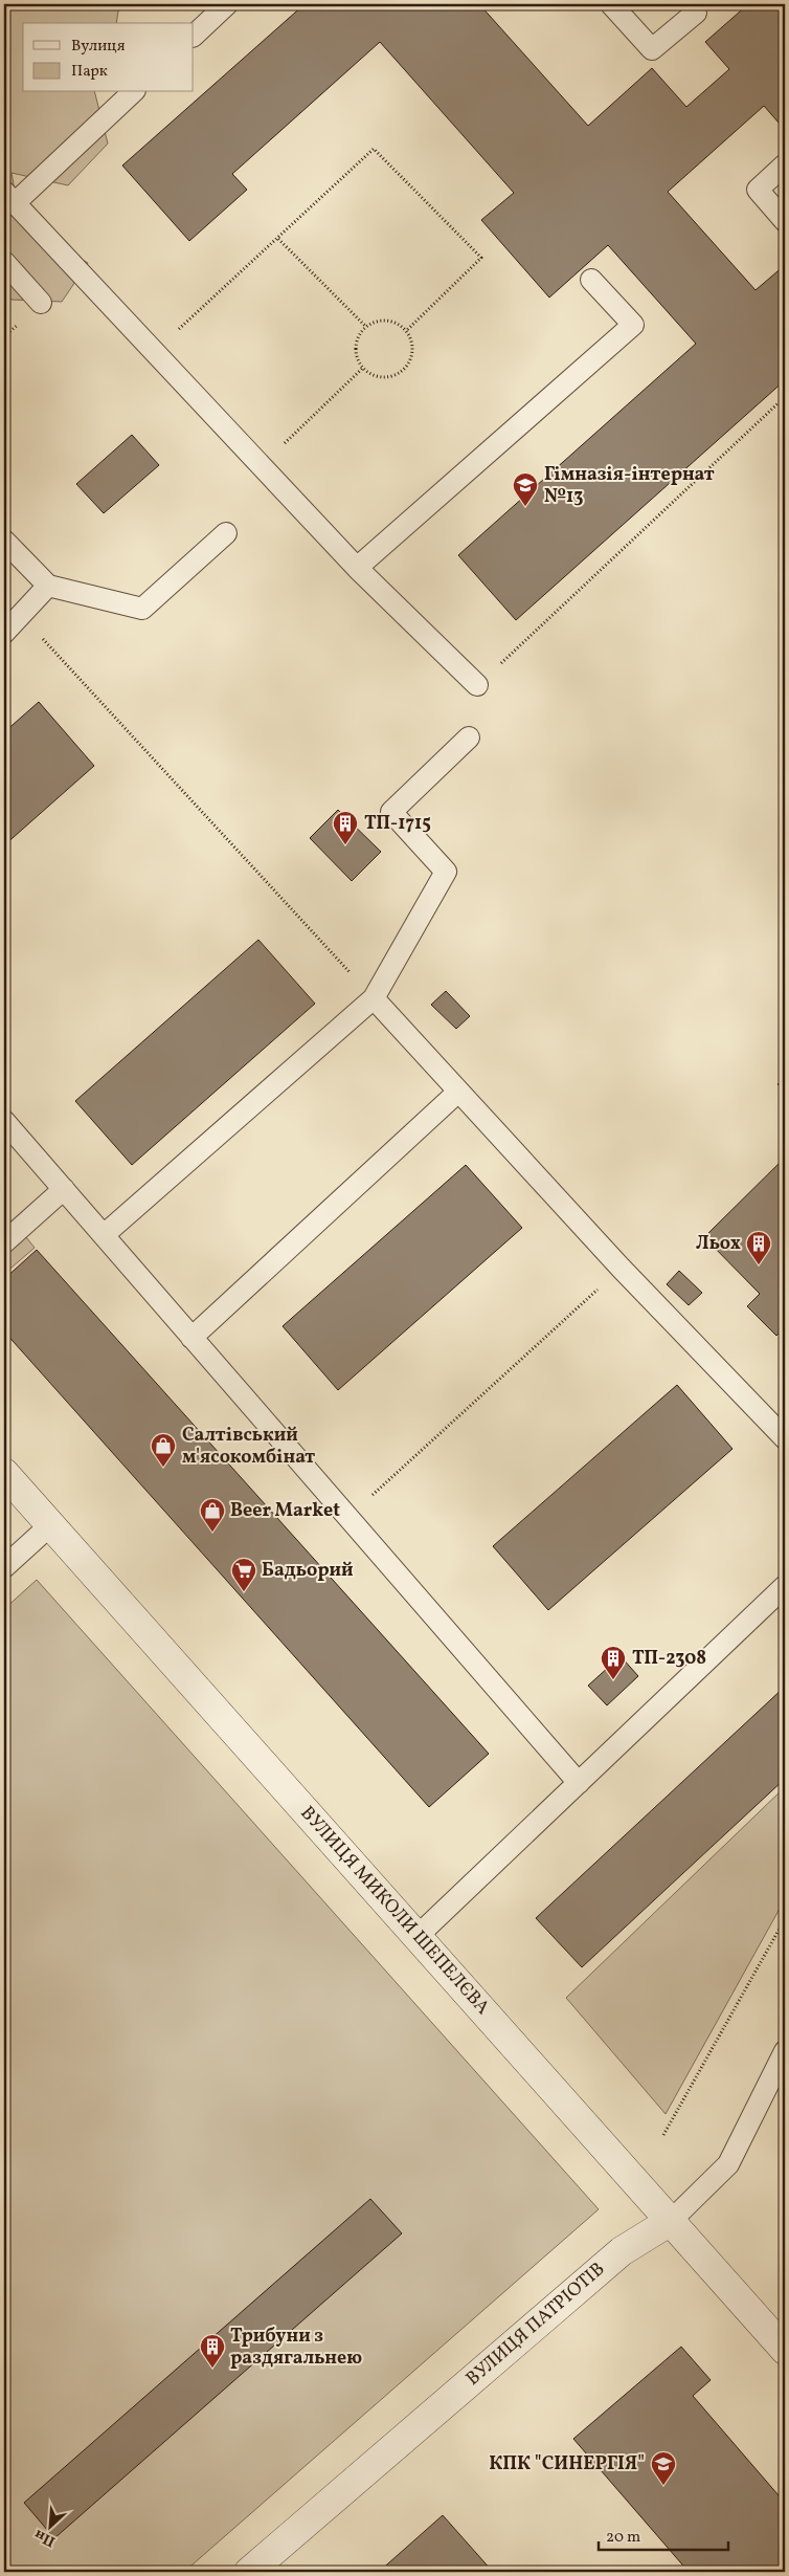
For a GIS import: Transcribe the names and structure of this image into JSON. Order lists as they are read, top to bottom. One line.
{"streets":{"street":["ВУЛИЦЯ МИКОЛИ ШЕПЕЛЄВА","ВУЛИЦЯ ПАТРІОТІВ"]},"crossings":[["ВУЛИЦЯ МИКОЛИ ШЕПЕЛЄВА","ВУЛИЦЯ ПАТРІОТІВ"]],"places":{"school or university":["Гімназія-інтернат №13","КПК \"СИНЕРГІЯ\""],"building":["ТП-1715","Льох","ТП-2308","Трибуни з раздягальнею"],"shop":["Салтівський м'ясокомбінат","Beer Market"],"supermarket":["Бадьорий"]},"legend":["Вулиця","Парк"],"scale_bar":"20 m","north":"bottom left"}
